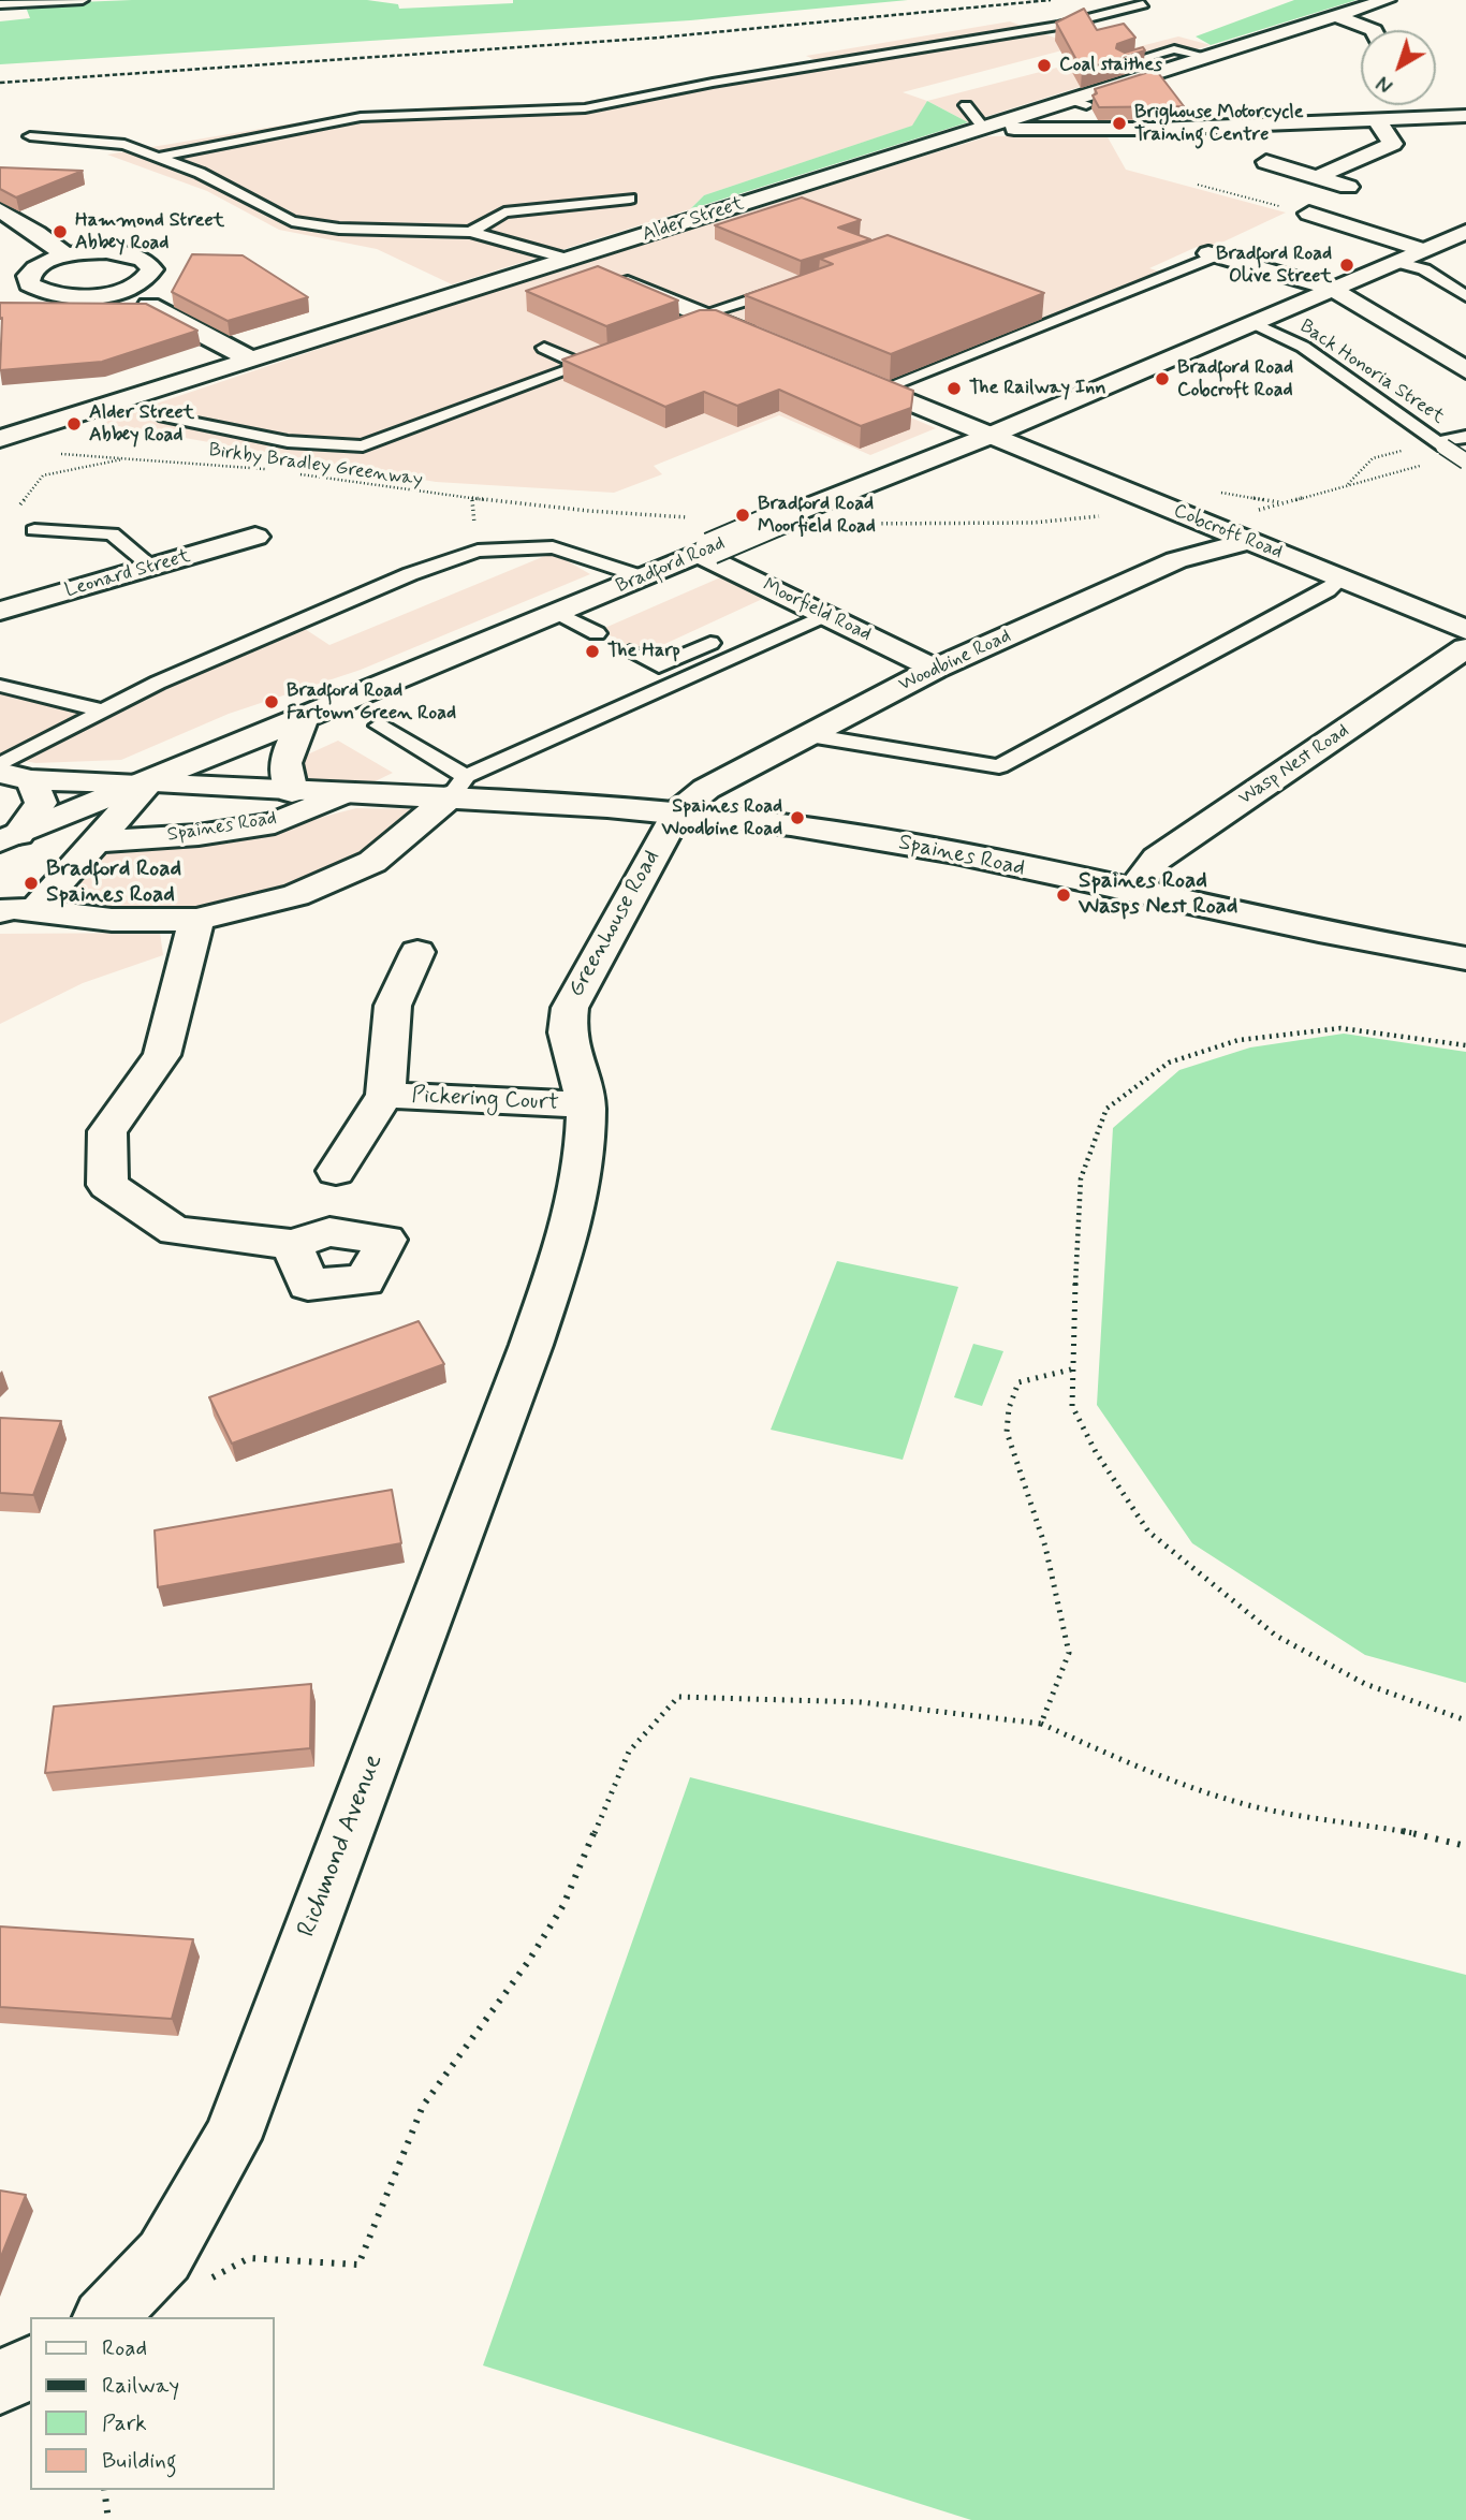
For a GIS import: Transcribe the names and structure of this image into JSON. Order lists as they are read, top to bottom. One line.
{"streets":{"street":["Alder Street","Cobcroft Road","Bradford Road","Leonard Street","Moorfield Road","Woodbine Road","Wasp Nest Road","Spaines Road","Greenhouse Road","Pickering Court","Richmond Avenue"],"lane":["Back Honoria Street"],"path":["Birkby Bradley Greenway"]},"crossings":[["Back Honoria Street","Bradford Road"],["Cobcroft Road","Bradford Road"],["Cobcroft Road","Woodbine Road"],["Bradford Road","Moorfield Road"],["Bradford Road","Spaines Road"],["Moorfield Road","Woodbine Road"],["Woodbine Road","Spaines Road"],["Woodbine Road","Greenhouse Road"],["Wasp Nest Road","Spaines Road"],["Spaines Road","Greenhouse Road"],["Greenhouse Road","Pickering Court"],["Greenhouse Road","Richmond Avenue"]],"places":["Coal staithes","Brighouse Motorcycle Training Centre","Hammond Street Abbey Road","Bradford Road Olive Street","Bradford Road Cobcroft Road","The Railway Inn","Alder Street Abbey Road","Bradford Road Moorfield Road","The Harp","Bradford Road Fartown Green Road","Spaines Road Woodbine Road","Bradford Road Spaines Road","Spaines Road Wasps Nest Road"],"legend":["Road","Railway","Park","Building"],"north":"bottom left"}
